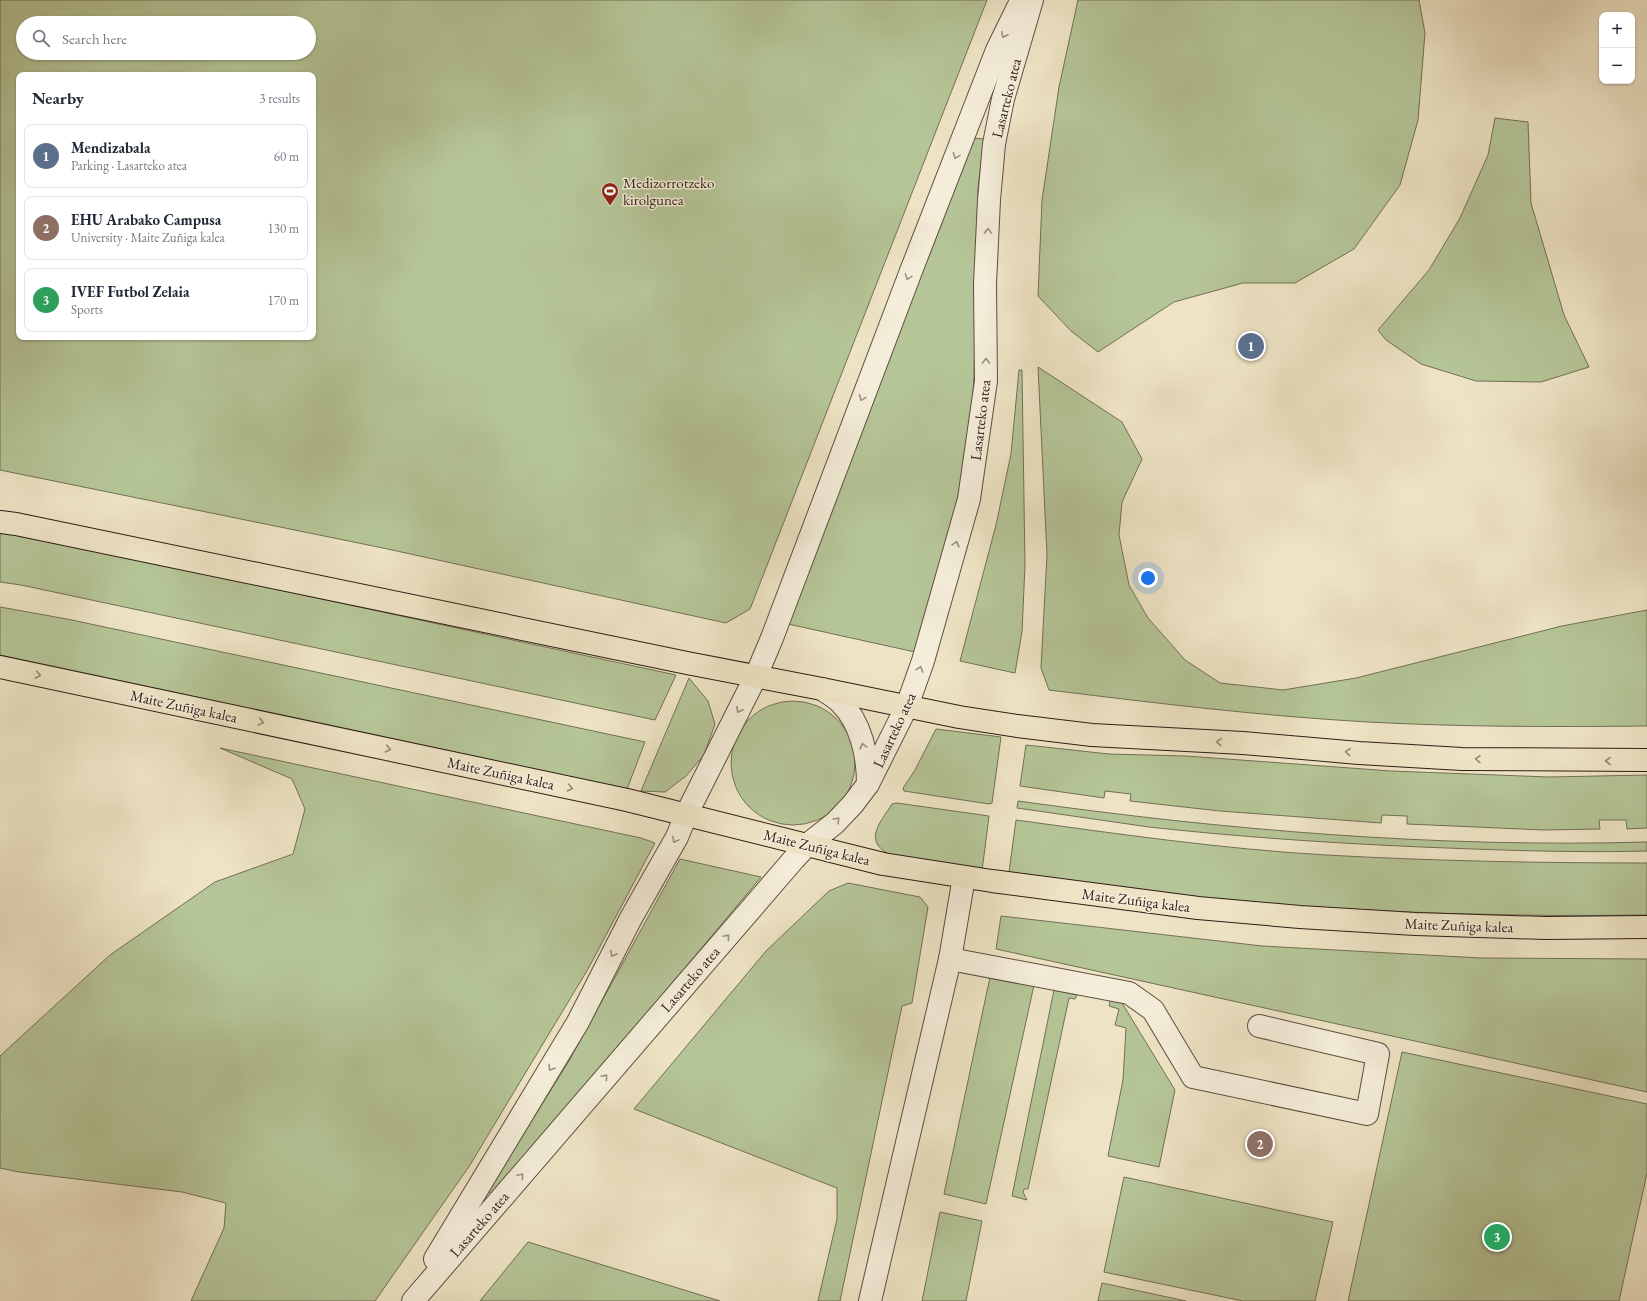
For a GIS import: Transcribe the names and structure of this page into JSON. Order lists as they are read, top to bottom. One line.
{"streets":{"main road":["Maite Zuñiga kalea"],"street":["Lasarteko atea"]},"crossings":[["Lasarteko atea","Maite Zuñiga kalea"]],"places":{"sports":["Medizorrotzeko kirolgunea"]},"page":{"map_buttons":["+","−"],"search":"Search here","heading":["Nearby","3 results"],"list":[{"mark":"1","name":"Mendizabala","note":"Parking · Lasarteko atea","value":"60 m"},{"mark":"2","name":"EHU Arabako Campusa","note":"University · Maite Zuñiga kalea","value":"130 m"},{"mark":"3","name":"IVEF Futbol Zelaia","note":"Sports","value":"170 m"}],"pins":["1","2","3"]}}
